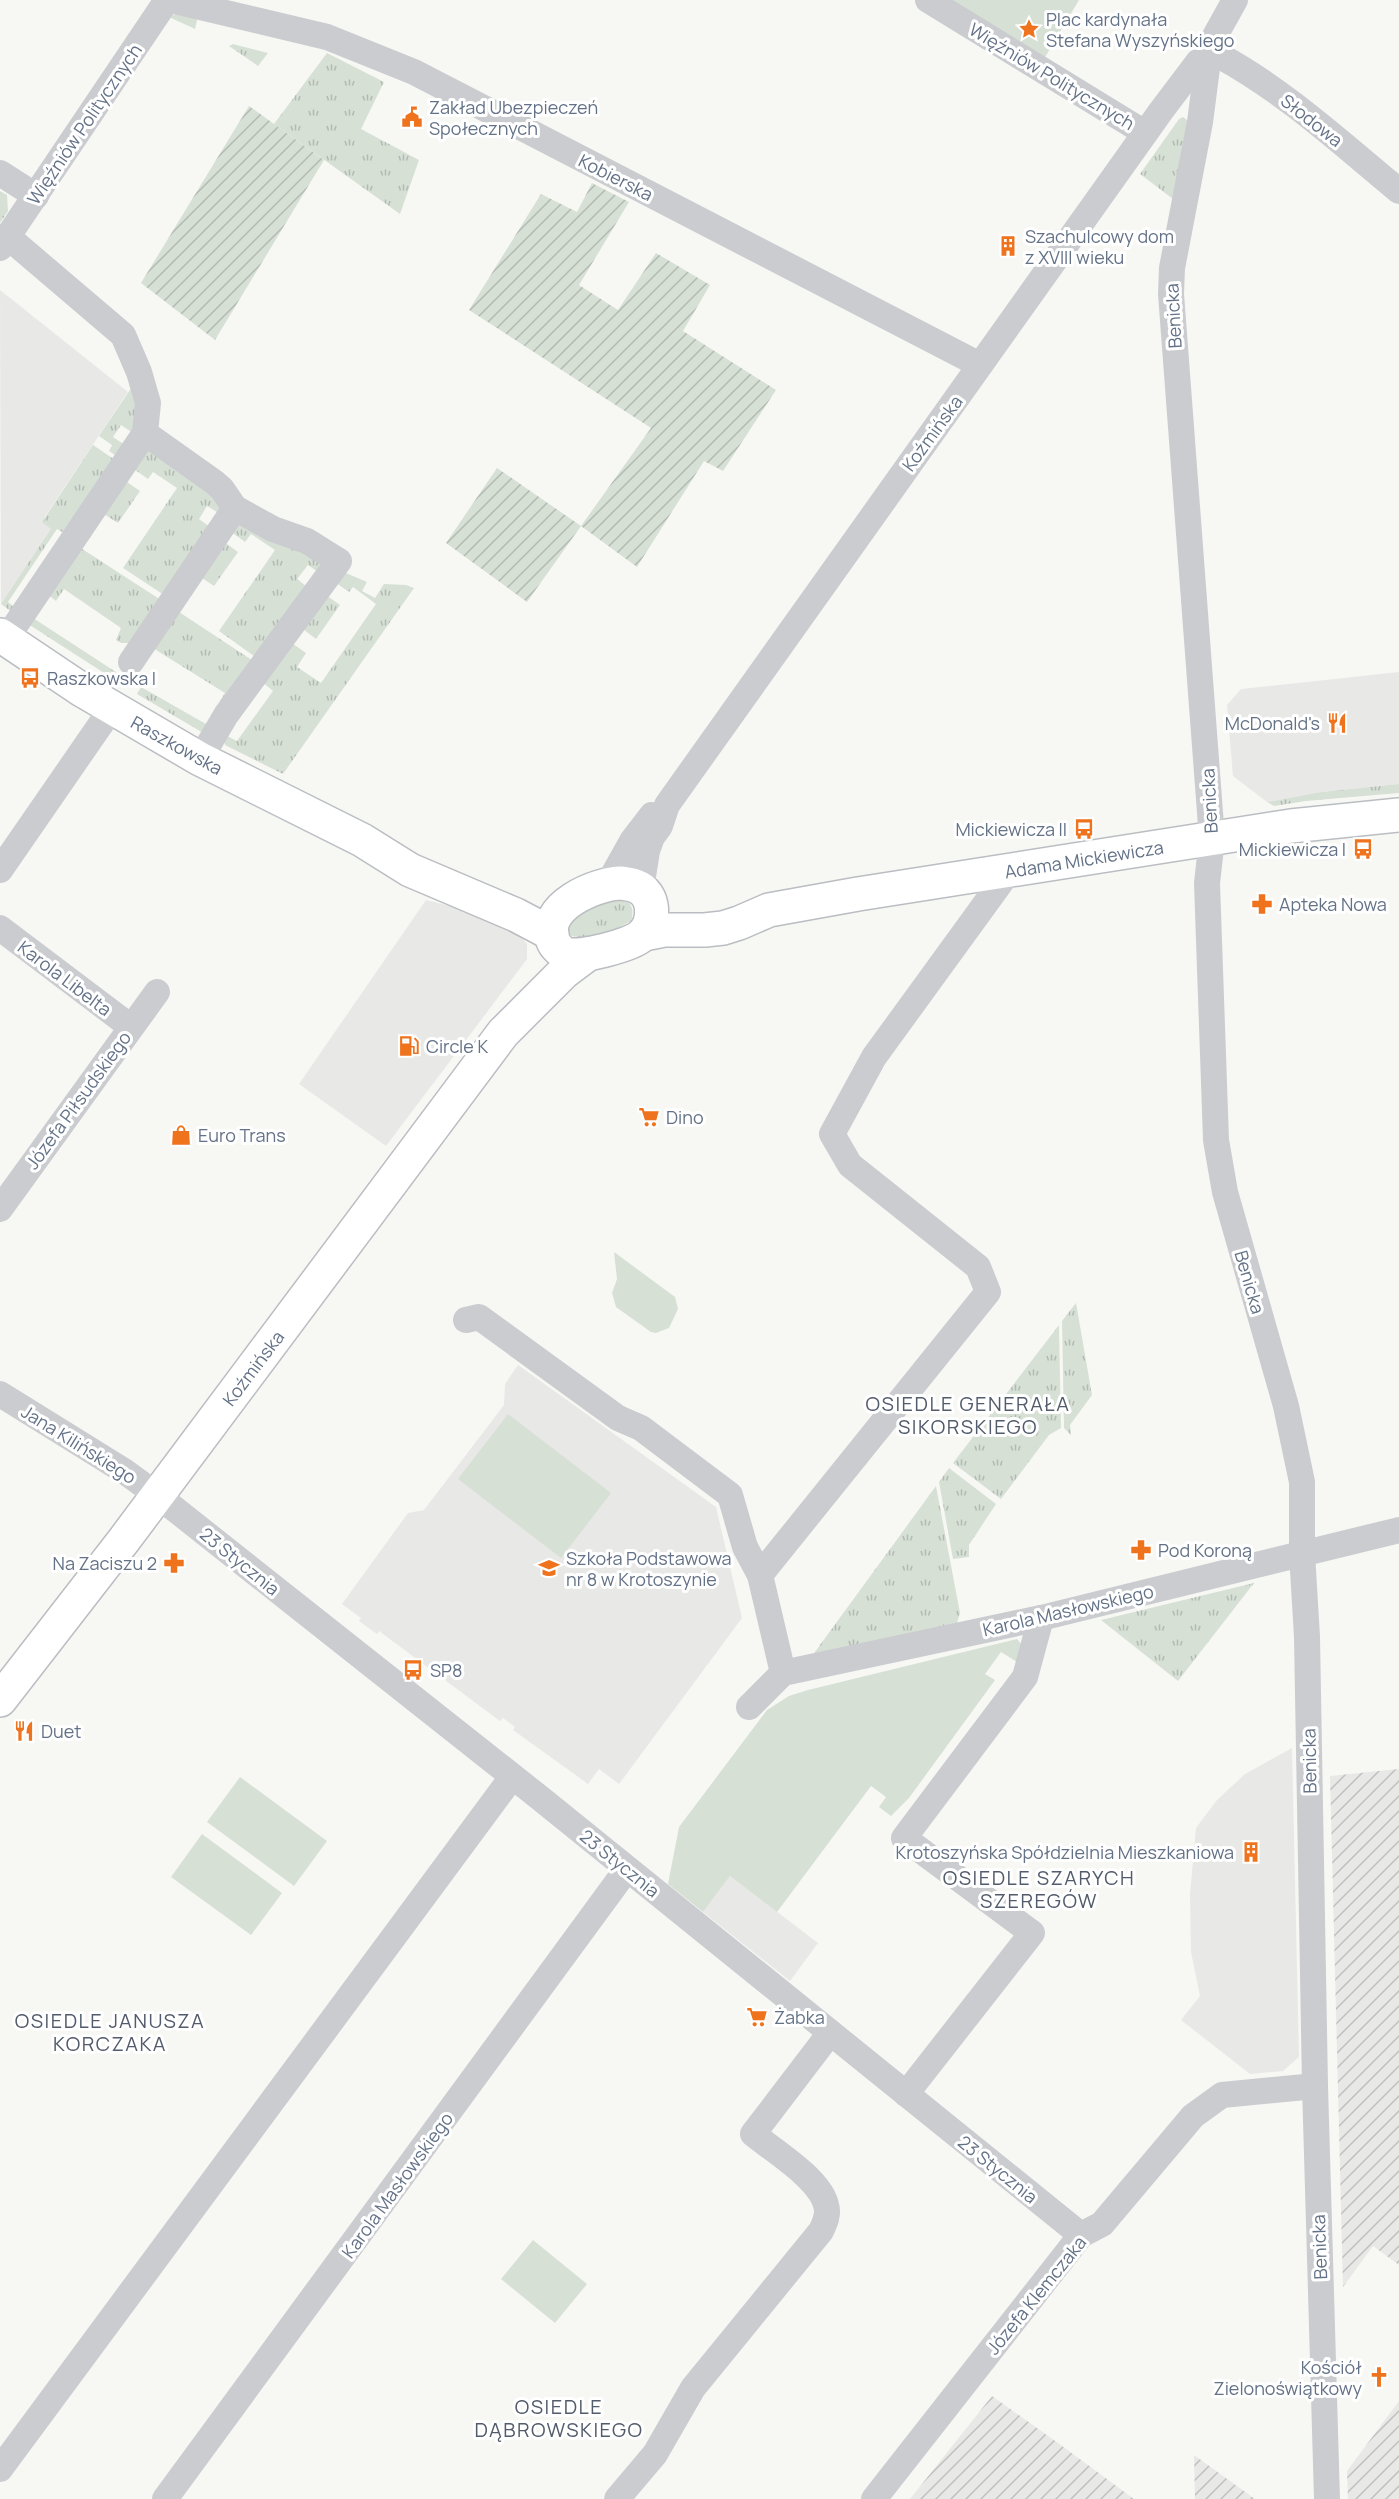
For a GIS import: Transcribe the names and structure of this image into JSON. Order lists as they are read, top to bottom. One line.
{"streets":{"main road":["Koźmińska","Raszkowska","Adama Mickiewicza"],"street":["Więźniów Politycznych","Słodowa","Kobierska","Benicka","Karola Libelta","Józefa Piłsudskiego","Jana Kilińskiego","23 Stycznia","Karola Masłowskiego","Józefa Klemczaka"]},"crossings":[["Więźniów Politycznych","Kobierska"],["Więźniów Politycznych","Koźmińska"],["Słodowa","Benicka"],["Słodowa","Koźmińska"],["Kobierska","Koźmińska"],["Benicka","Koźmińska"],["Benicka","Adama Mickiewicza"],["Benicka","Karola Masłowskiego"],["Benicka","Józefa Klemczaka"],["Koźmińska","Raszkowska"],["Koźmińska","Adama Mickiewicza"],["Koźmińska","Jana Kilińskiego"],["Koźmińska","23 Stycznia"],["Raszkowska","Adama Mickiewicza"],["Karola Libelta","Józefa Piłsudskiego"],["Jana Kilińskiego","23 Stycznia"],["23 Stycznia","Karola Masłowskiego"],["23 Stycznia","Józefa Klemczaka"]],"districts":["OSIEDLE GENERAŁA SIKORSKIEGO","OSIEDLE SZARYCH SZEREGÓW","OSIEDLE JANUSZA KORCZAKA","OSIEDLE DĄBROWSKIEGO"],"places":{"place":["Plac kardynała Stefana Wyszyńskiego"],"public building":["Zakład Ubezpieczeń Społecznych"],"building":["Szachulcowy dom z XVIII wieku","Krotoszyńska Spółdzielnia Mieszkaniowa"],"bus stop":["Raszkowska I","Mickiewicza II","Mickiewicza I","SP8"],"restaurant":["McDonald's","Duet"],"pharmacy":["Apteka Nowa","Pod Koroną","Na Zaciszu 2"],"fuel station":["Circle K"],"supermarket":["Dino","Żabka"],"shop":["Euro Trans"],"school or university":["Szkoła Podstawowa nr 8 w Krotoszynie"],"church":["Kościół Zielonoświątkowy"]}}
